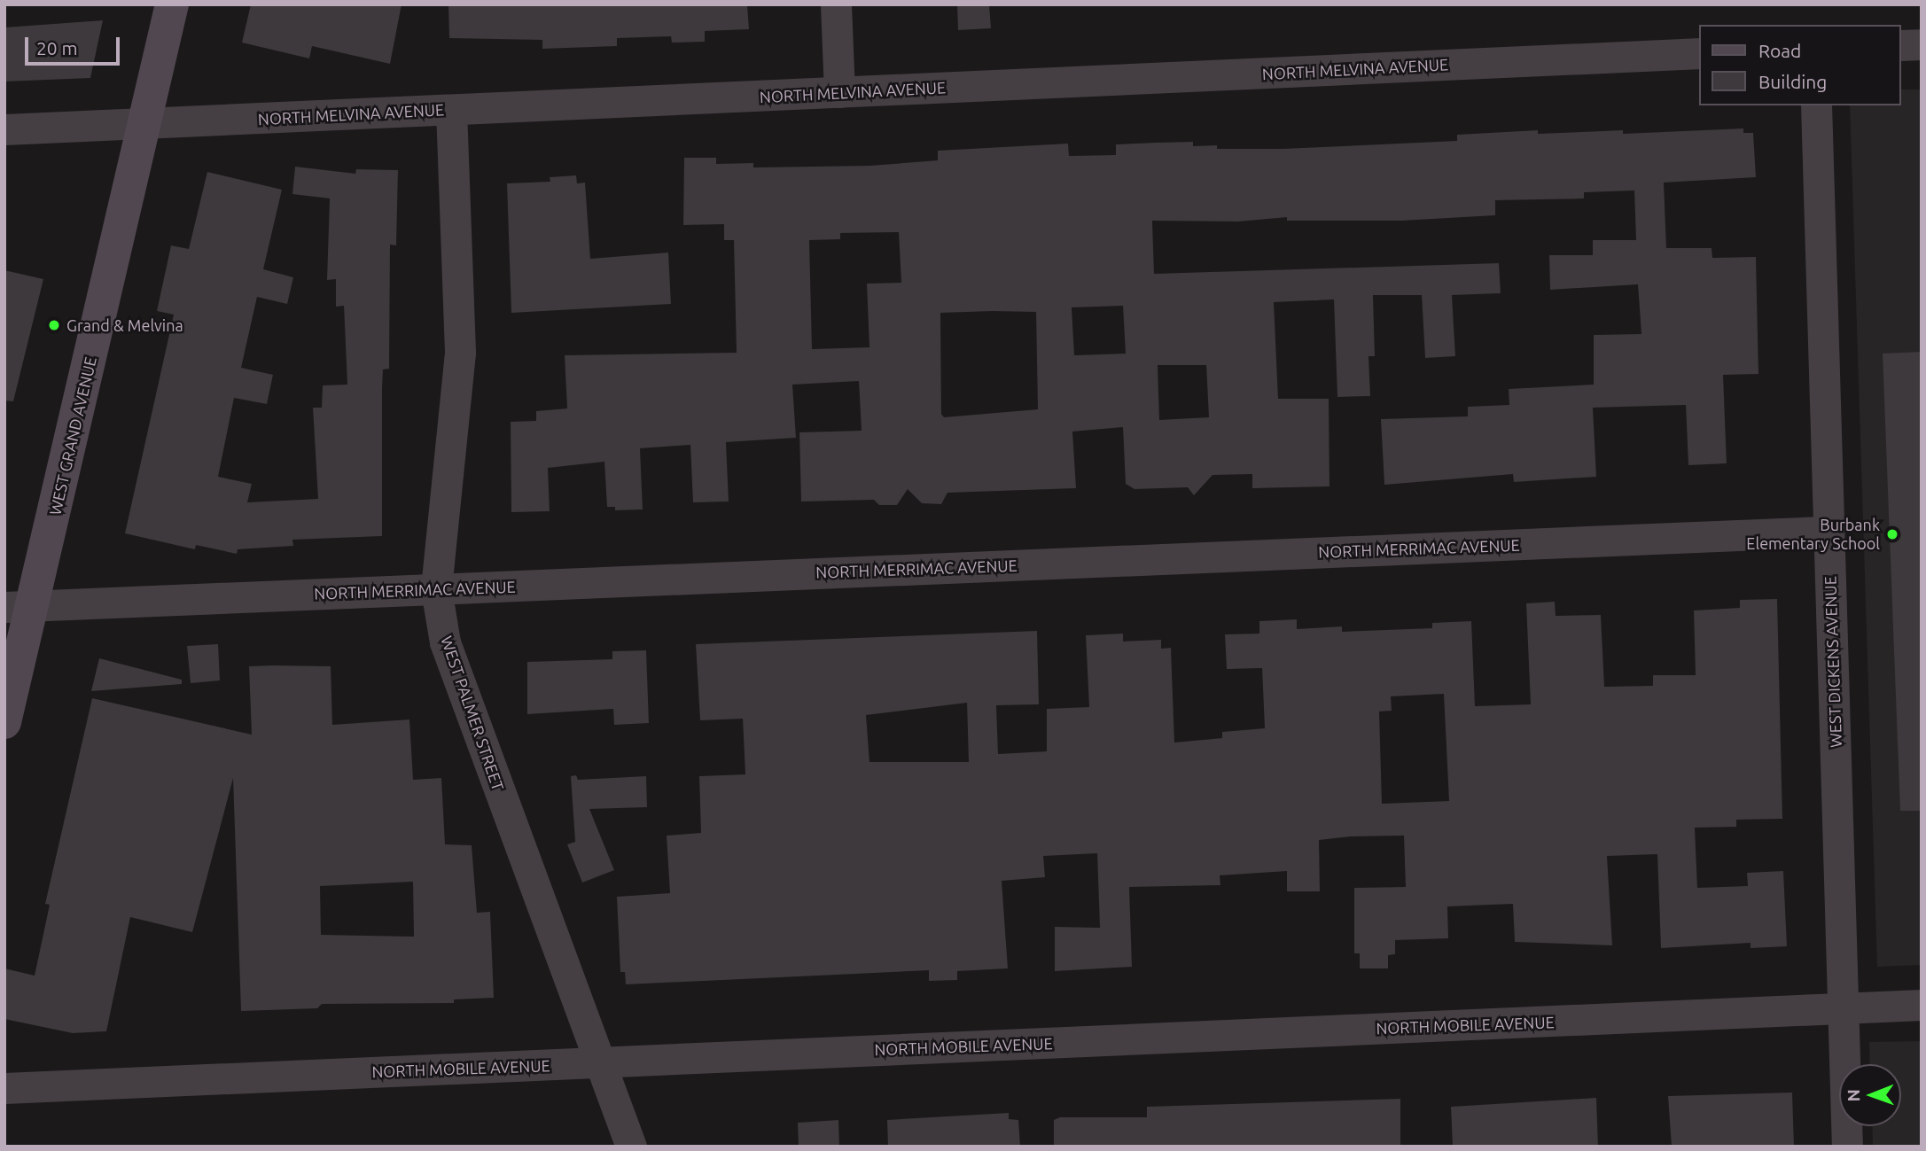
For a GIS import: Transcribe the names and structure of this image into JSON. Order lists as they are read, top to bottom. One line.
{"streets":{"main road":["WEST GRAND AVENUE"],"street":["NORTH MELVINA AVENUE","NORTH MERRIMAC AVENUE","WEST DICKENS AVENUE","WEST PALMER STREET","NORTH MOBILE AVENUE"]},"crossings":[["NORTH MELVINA AVENUE","WEST GRAND AVENUE"],["NORTH MELVINA AVENUE","WEST PALMER STREET"],["WEST GRAND AVENUE","NORTH MERRIMAC AVENUE"],["NORTH MERRIMAC AVENUE","WEST DICKENS AVENUE"],["NORTH MERRIMAC AVENUE","WEST PALMER STREET"],["WEST DICKENS AVENUE","NORTH MOBILE AVENUE"],["WEST PALMER STREET","NORTH MOBILE AVENUE"]],"places":["Grand & Melvina","Burbank Elementary School"],"legend":["Road","Building"],"scale_bar":"20 m","north":"left"}
